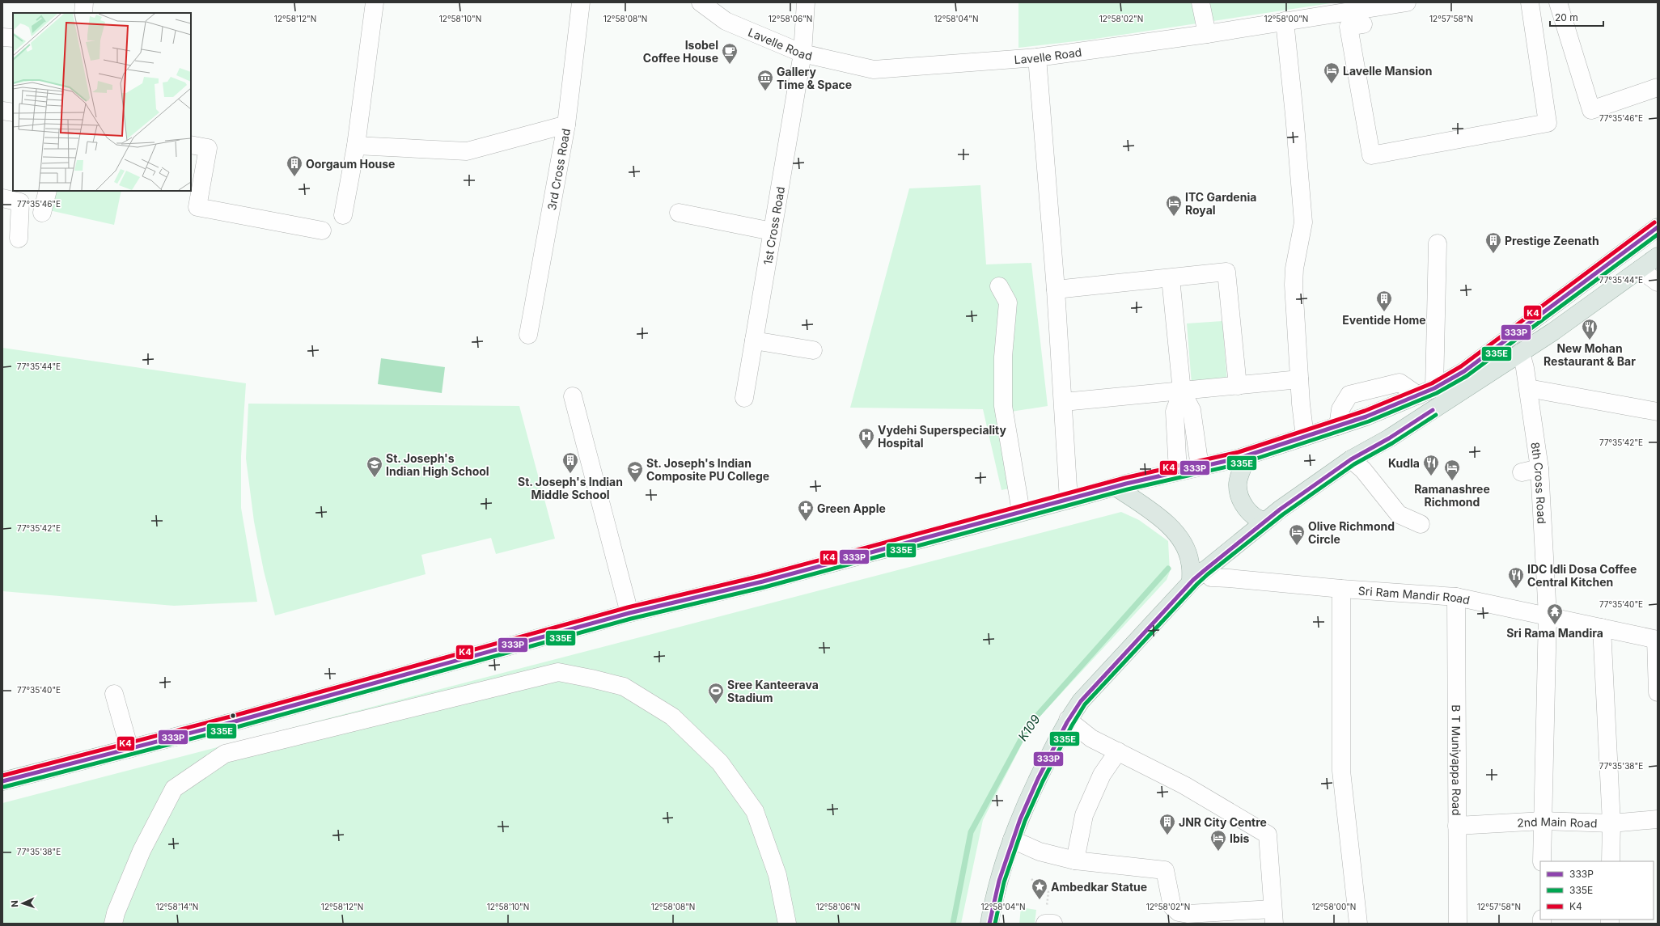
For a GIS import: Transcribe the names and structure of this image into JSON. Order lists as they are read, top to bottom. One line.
{"streets":{"street":["Lavelle Road","3rd Cross Road","1st Cross Road","8th Cross Road","Sri Ram Mandir Road","B T Muniyappa Road","2nd Main Road"]},"crossings":[["Lavelle Road","1st Cross Road"],["8th Cross Road","Sri Ram Mandir Road"],["8th Cross Road","2nd Main Road"],["Sri Ram Mandir Road","B T Muniyappa Road"],["B T Muniyappa Road","2nd Main Road"]],"water":["K109"],"places":{"cafe":["Isobel Coffee House"],"hotel":["Lavelle Mansion","ITC Gardenia Royal","Ramanashree Richmond","Olive Richmond Circle","Ibis"],"museum":["Gallery Time & Space"],"building":["Oorgaum House","Prestige Zeenath","Eventide Home","St. Joseph's Indian Middle School","JNR City Centre"],"restaurant":["New Mohan Restaurant & Bar","Kudla","IDC Idli Dosa Coffee Central Kitchen"],"hospital":["Vydehi Superspeciality Hospital"],"school or university":["St. Joseph's Indian High School","St. Joseph's Indian Composite PU College"],"pharmacy":["Green Apple"],"temple":["Sri Rama Mandira"],"sports":["Sree Kanteerava Stadium"],"place":["Ambedkar Statue"]},"lines":["transit line K4","transit line 333P","transit line 335E"],"legend":["333P","335E","K4"],"scale_bar":"20 m","north":"left","coordinates":["12°58'12\"N","12°58'10\"N","12°58'08\"N","12°58'06\"N","12°58'04\"N","12°58'02\"N","12°58'00\"N","12°57'58\"N","77°35'46\"E","77°35'44\"E","77°35'42\"E","77°35'40\"E","77°35'38\"E","12°58'14\"N"]}
